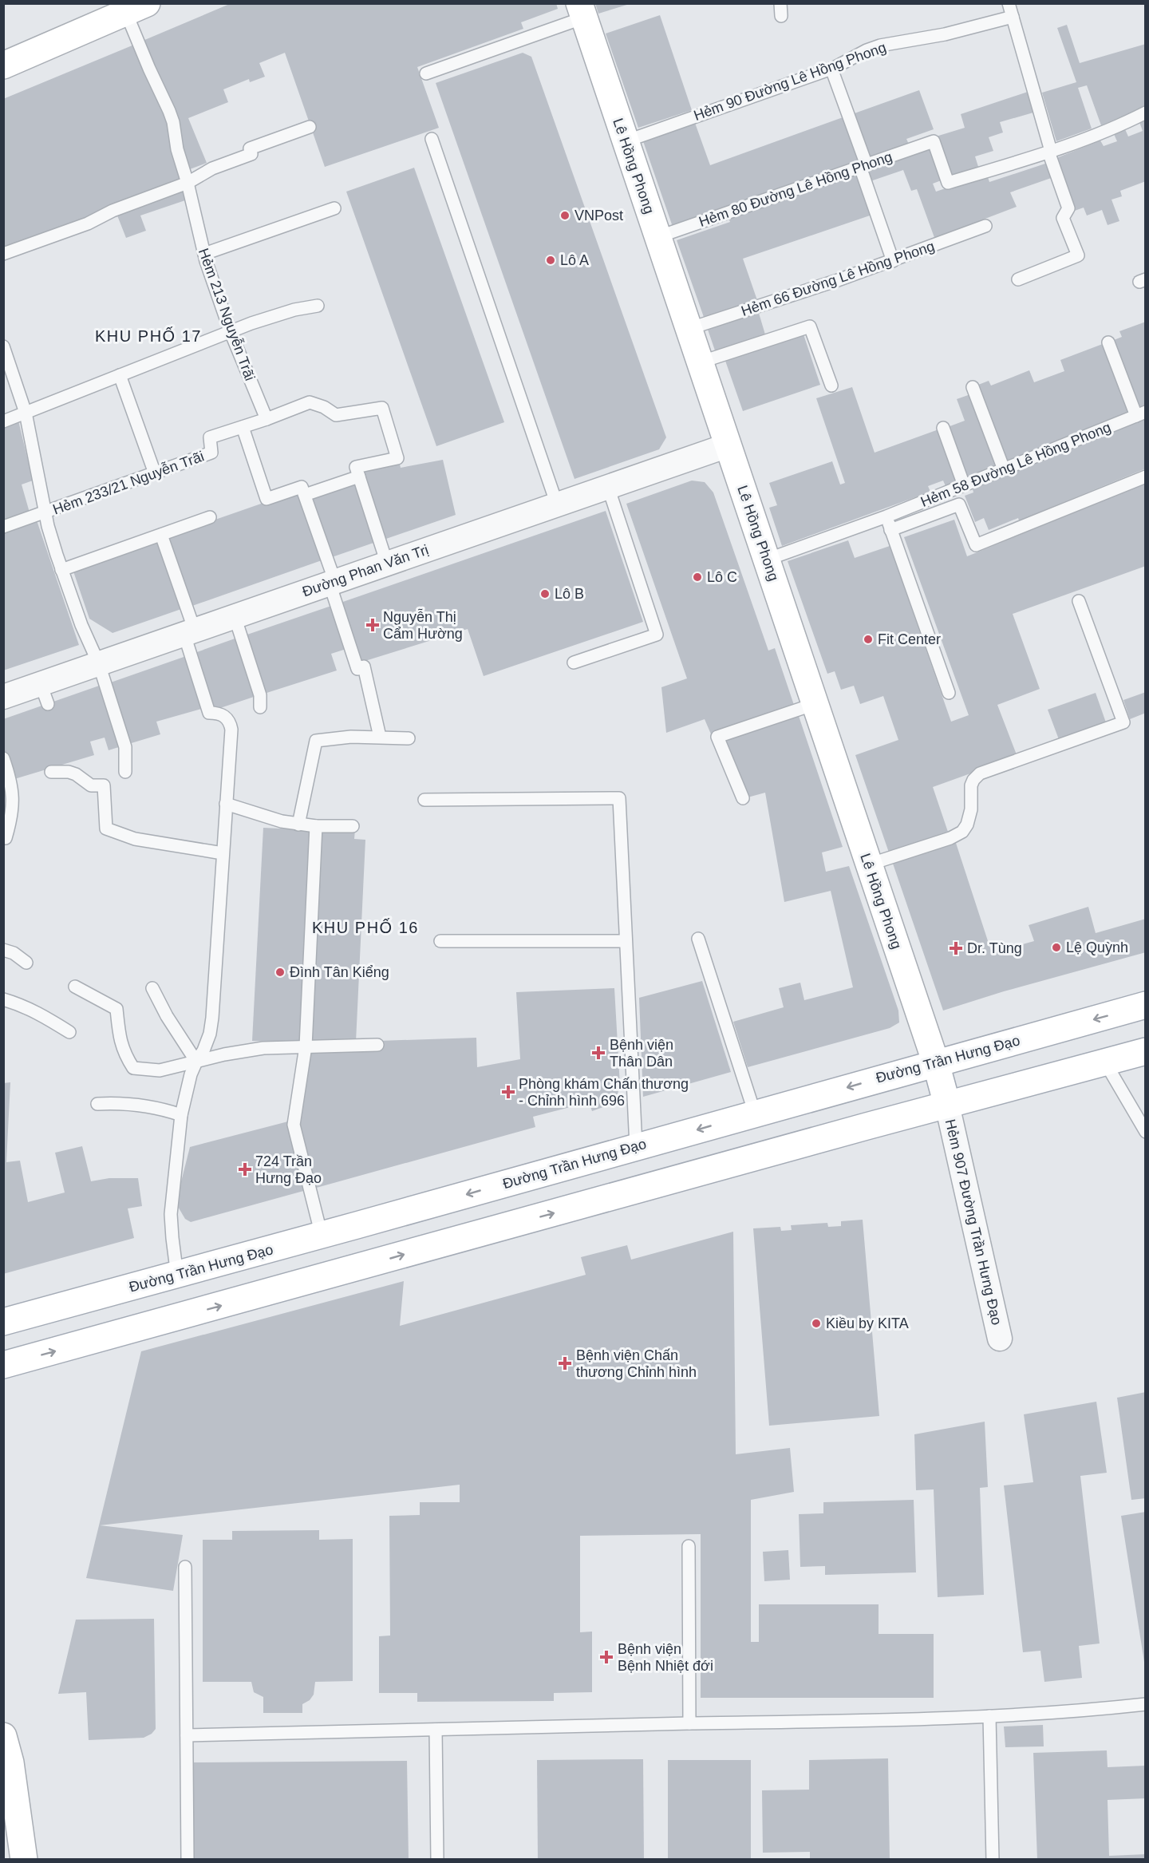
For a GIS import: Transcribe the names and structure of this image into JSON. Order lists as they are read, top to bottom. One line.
{"streets":{"main road":["Lê Hồng Phong","Đường Trần Hưng Đạo"],"street":["Đường Phan Văn Trị","Hẻm 907 Đường Trần Hưng Đạo"],"lane":["Hẻm 90 Đường Lê Hồng Phong","Hẻm 80 Đường Lê Hồng Phong","Hẻm 66 Đường Lê Hồng Phong","Hẻm 213 Nguyễn Trãi","Hẻm 58 Đường Lê Hồng Phong","Hẻm 233/21 Nguyễn Trãi"]},"crossings":[["Hẻm 90 Đường Lê Hồng Phong","Lê Hồng Phong"],["Lê Hồng Phong","Hẻm 80 Đường Lê Hồng Phong"],["Lê Hồng Phong","Hẻm 66 Đường Lê Hồng Phong"],["Lê Hồng Phong","Hẻm 58 Đường Lê Hồng Phong"],["Lê Hồng Phong","Đường Phan Văn Trị"],["Lê Hồng Phong","Đường Trần Hưng Đạo"],["Lê Hồng Phong","Hẻm 907 Đường Trần Hưng Đạo"]],"districts":["KHU PHỐ 17","KHU PHỐ 16"],"places":{"other":["VNPost","Lô A","Lô C","Lô B","Fit Center","Lệ Quỳnh","Đình Tân Kiểng","Kiều by KITA"],"health":["Nguyễn Thị Cẩm Hường","Dr. Tùng","Bệnh viện Thân Dân","Phòng khám Chấn thương - Chỉnh hình 696","724 Trần Hưng Đạo","Bệnh viện Chấn thương Chỉnh hình","Bệnh viện Bệnh Nhiệt đới"]}}
